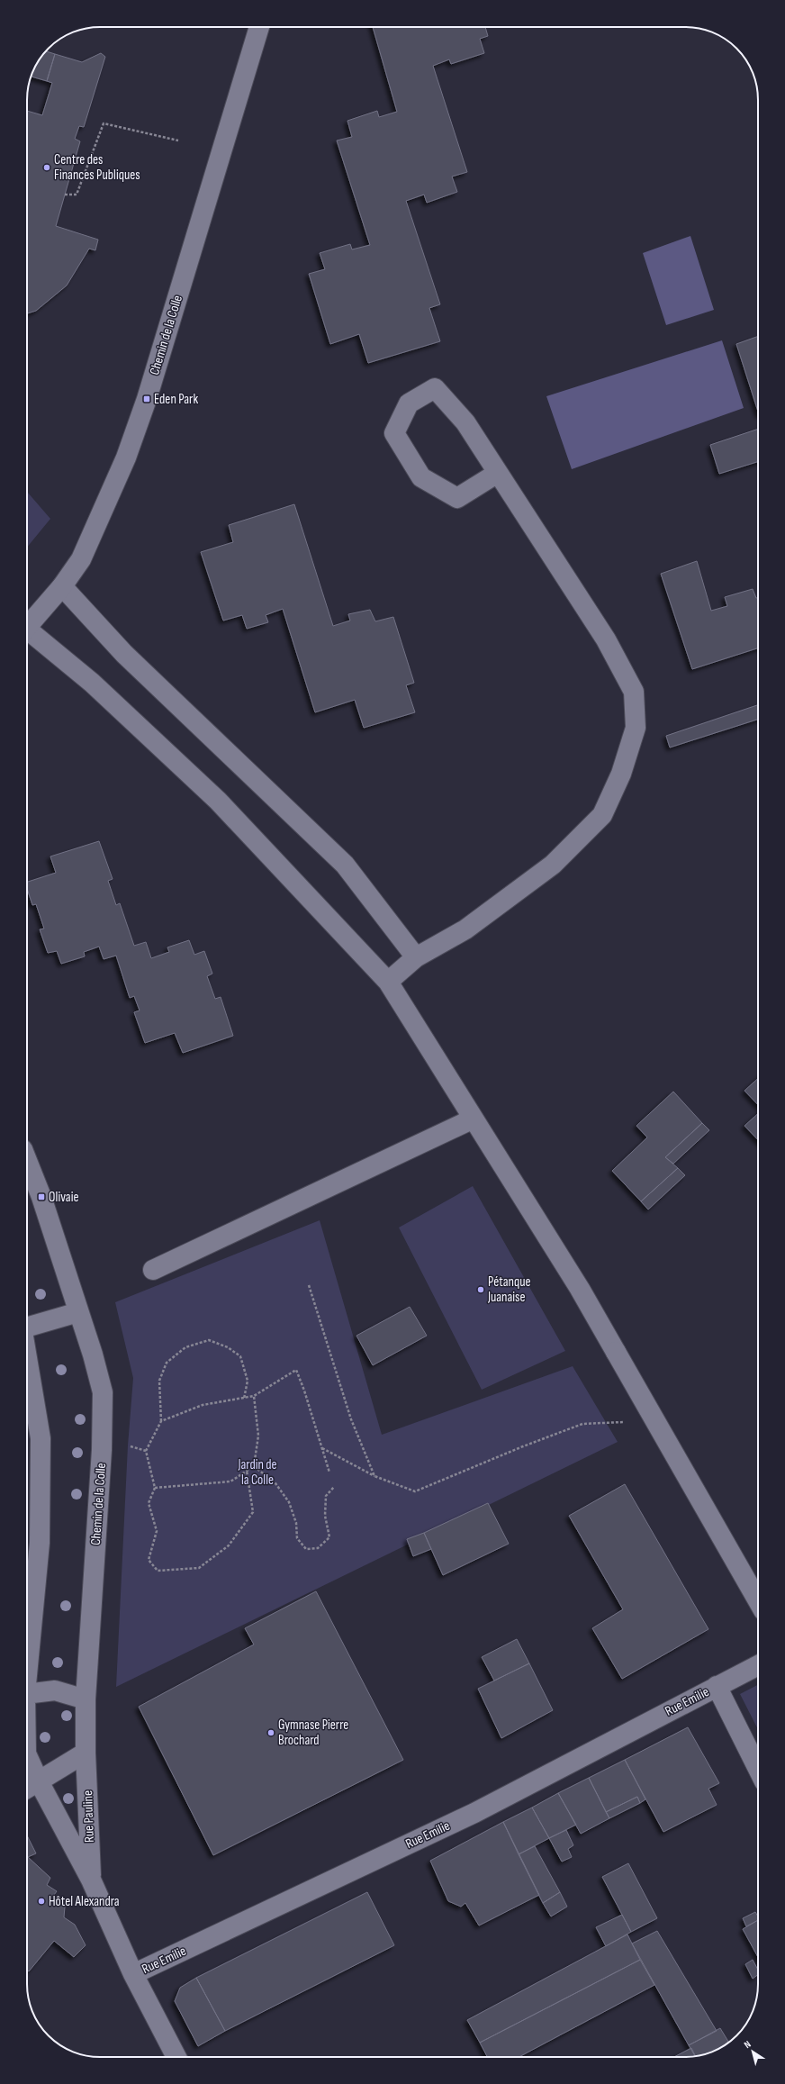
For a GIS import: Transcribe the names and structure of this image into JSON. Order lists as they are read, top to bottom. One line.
{"streets":{"street":["Chemin de la Colle","Rue Emilie","Rue Pauline"]},"crossings":[["Chemin de la Colle","Rue Pauline"],["Rue Emilie","Rue Pauline"]],"parks":["Jardin de la Colle"],"places":{"other":["Centre des Finances Publiques","Pétanque Juanaise","Gymnase Pierre Brochard","Hôtel Alexandra"],"transit":["Eden Park","Olivaie"]},"north":"top left"}
